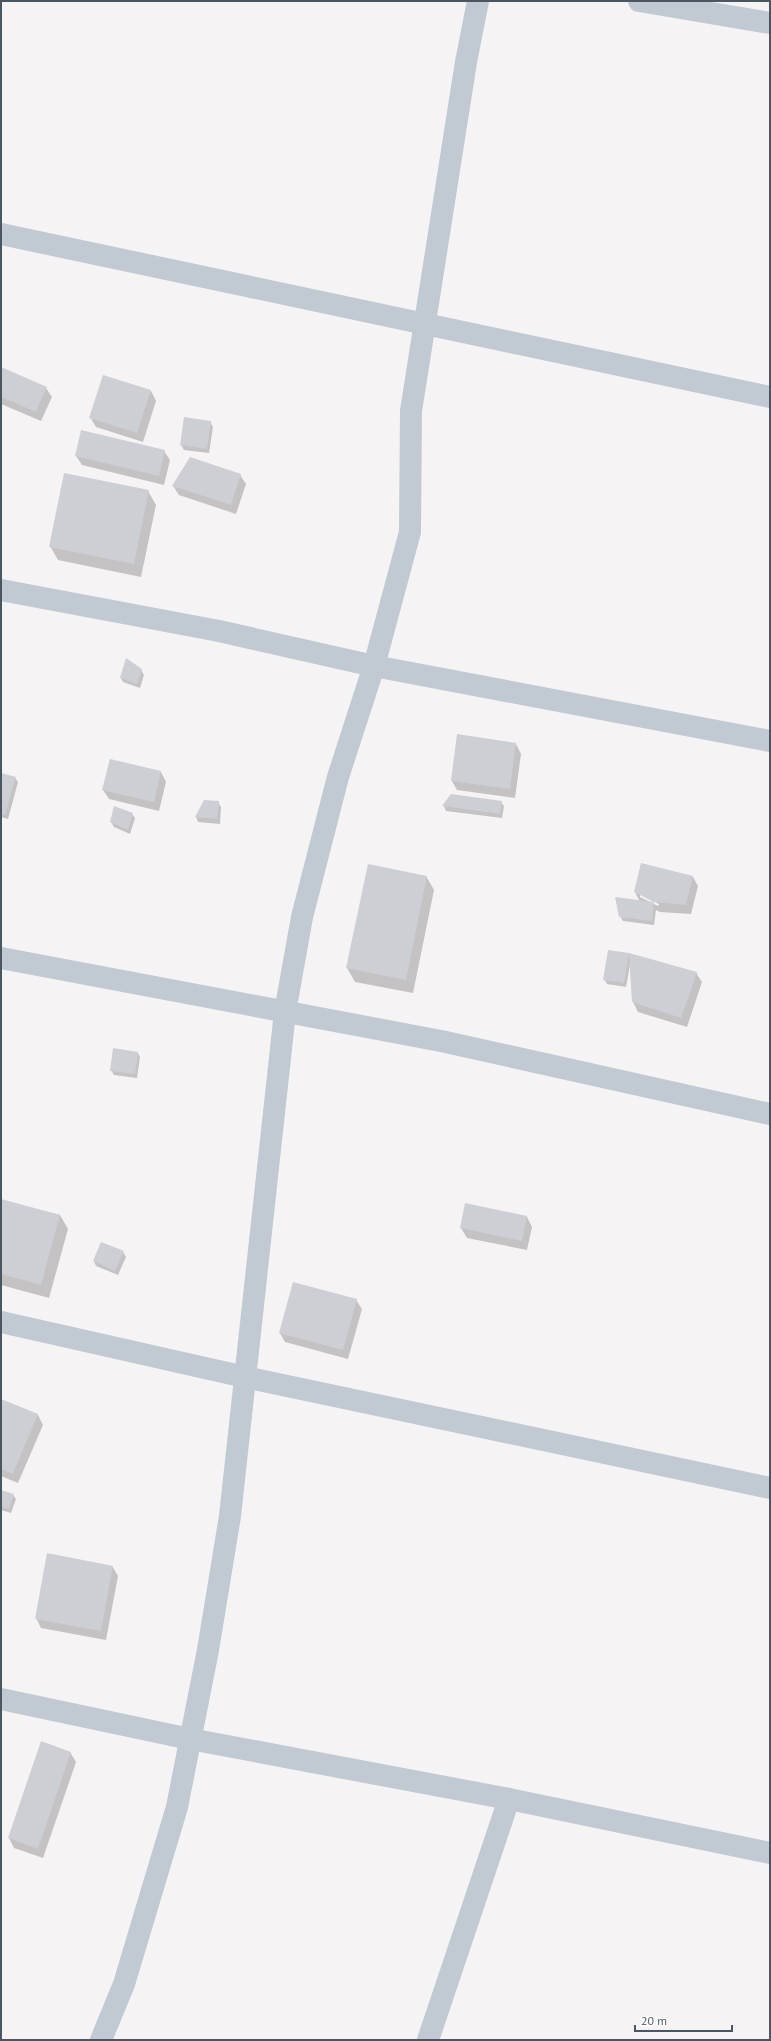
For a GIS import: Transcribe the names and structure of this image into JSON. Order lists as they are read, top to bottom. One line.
{"scale_bar":"20 m"}
